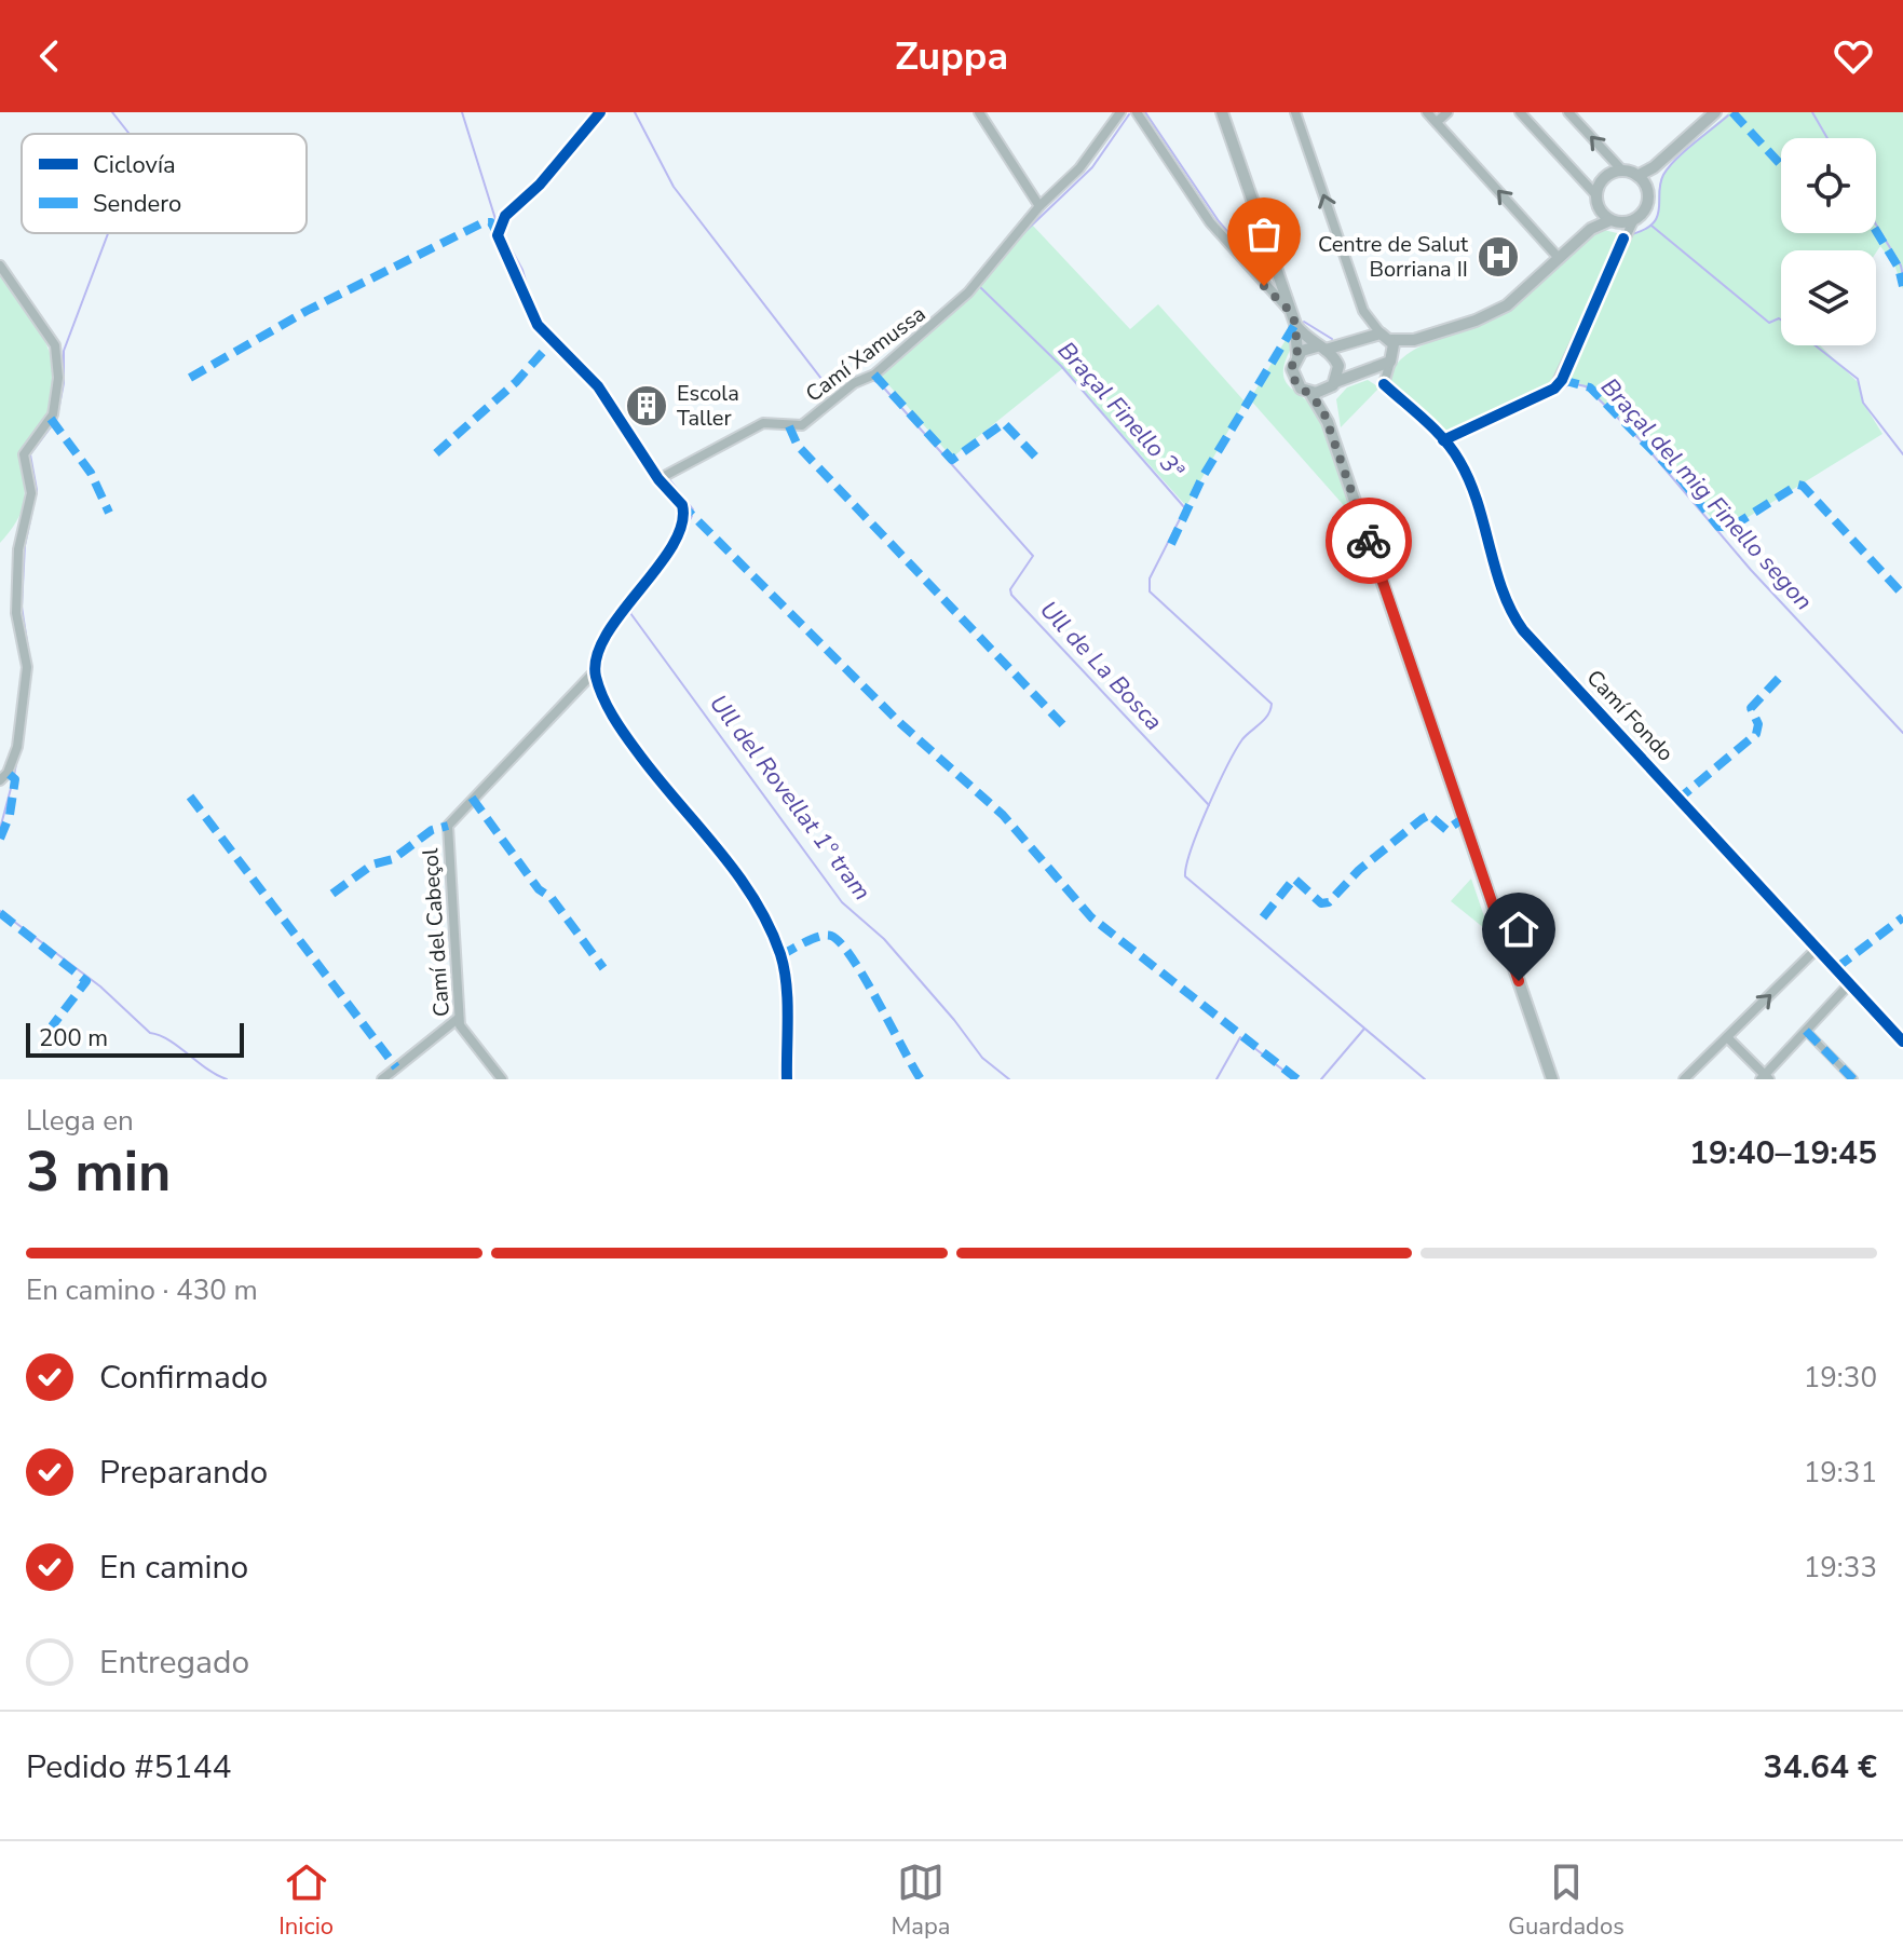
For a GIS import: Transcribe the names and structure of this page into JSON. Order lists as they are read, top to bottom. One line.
{"streets":{"street":["Camí Xamussa","Camí Fondo","Camí del Cabeçol"]},"water":["Braçal Finello 3ª","Braçal del mig Finello segon","Ull de La Bosca","Ull del Rovellat 1º tram"],"places":{"hospital":["Centre de Salut Borriana II"],"building":["Escola Taller"]},"legend":["Ciclovía","Sendero"],"scale_bar":"200 m","page":{"header":"Zuppa","scale":"200 m","heading":["3 min","Llega en","19:40–19:45"],"panel":["Pedido #5144","34.64 €"],"bar":"En camino · 430 m","list":[["Confirmado","19:30"],["Preparando","19:31"],["En camino","19:33"],"Entregado"],"tabs":["Inicio","Mapa","Guardados"]}}
